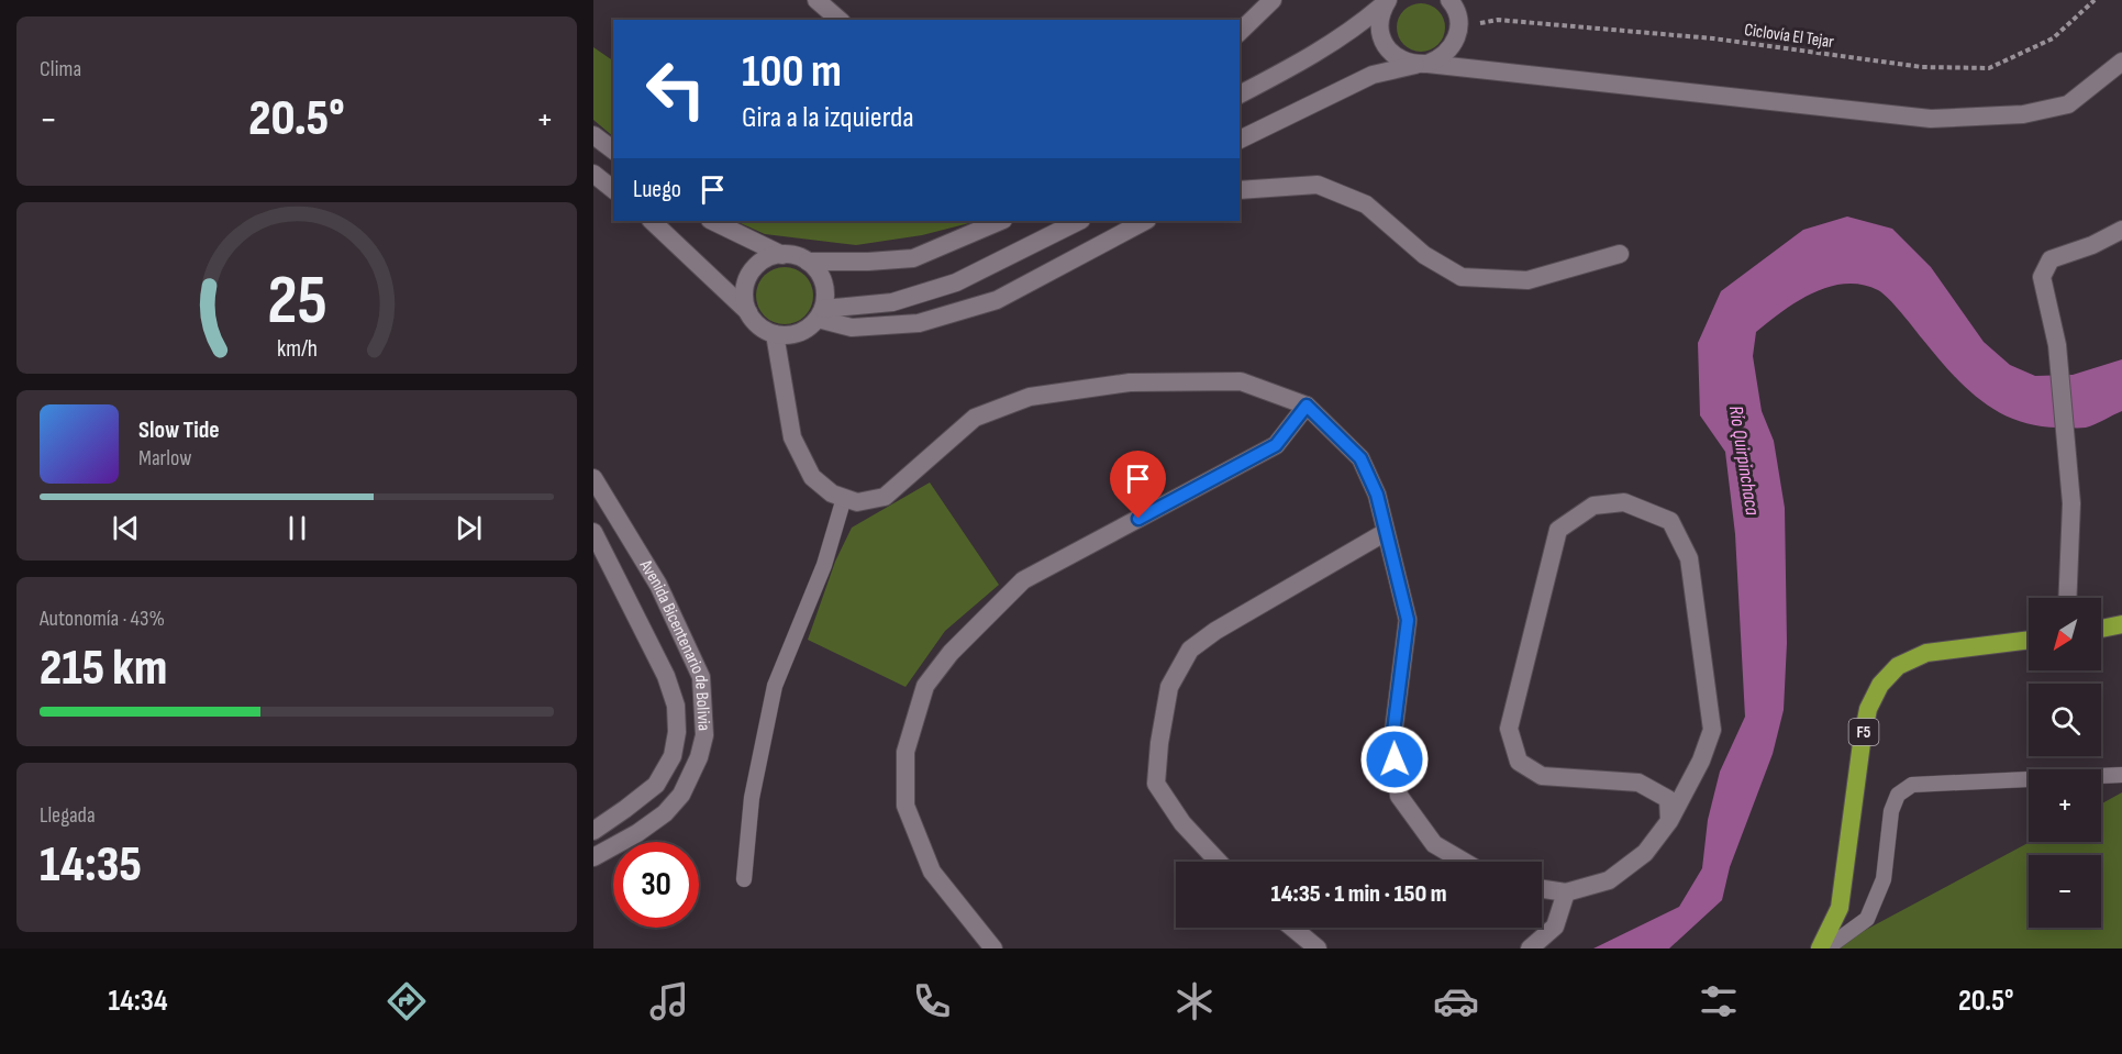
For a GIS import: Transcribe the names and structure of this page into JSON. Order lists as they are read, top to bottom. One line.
{"streets":{"highway":["F5"],"street":["Avenida Bicentenario de Bolivia"],"path":["Ciclovía El Tejar"]},"water":["Río Quirpinchaca"],"north":"bottom left","page":{"tile":["Clima",["Autonomía · 43%","215 km"],["Llegada","14:35"]],"turn":["100 m","Gira a la izquierda"],"heat":["−","20.5°","+"],"then":"Luego","song":["Slow Tide","Marlow"],"map_buttons":["+","−"],"limit":"30","trip":"14:35 · 1 min · 150 m","tabs":["14:34","20.5°"],"gauge":["25","km/h"]}}
